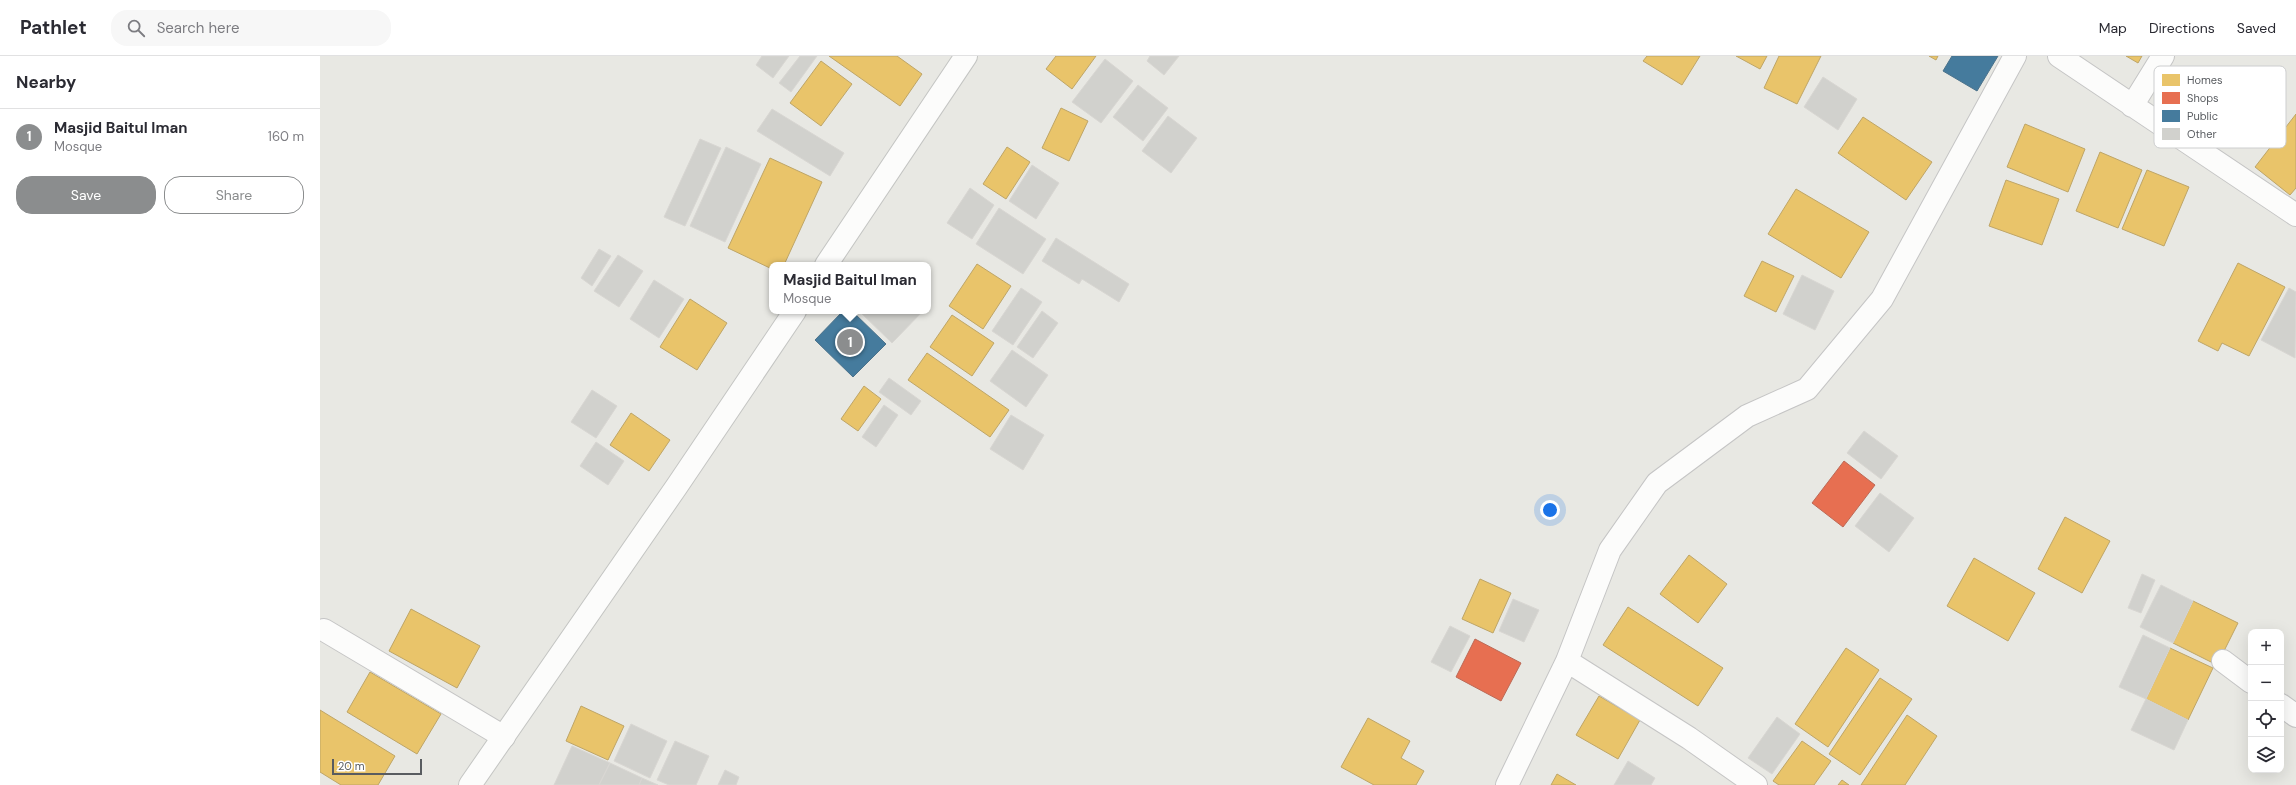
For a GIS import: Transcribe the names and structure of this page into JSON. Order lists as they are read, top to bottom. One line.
{"legend":["Homes","Shops","Public","Other"],"scale_bar":"20 m","page":{"header":"Pathlet","search":"Search here","nav":["Map","Directions","Saved"],"heading":"Nearby","list":[{"mark":"1","name":"Masjid Baitul Iman","note":"Mosque","value":"160 m"}],"buttons":["Save","Share"],"popup":["Masjid Baitul Iman","Mosque"],"pins":"1","map_buttons":["+","−"],"scale":"20 m"}}
